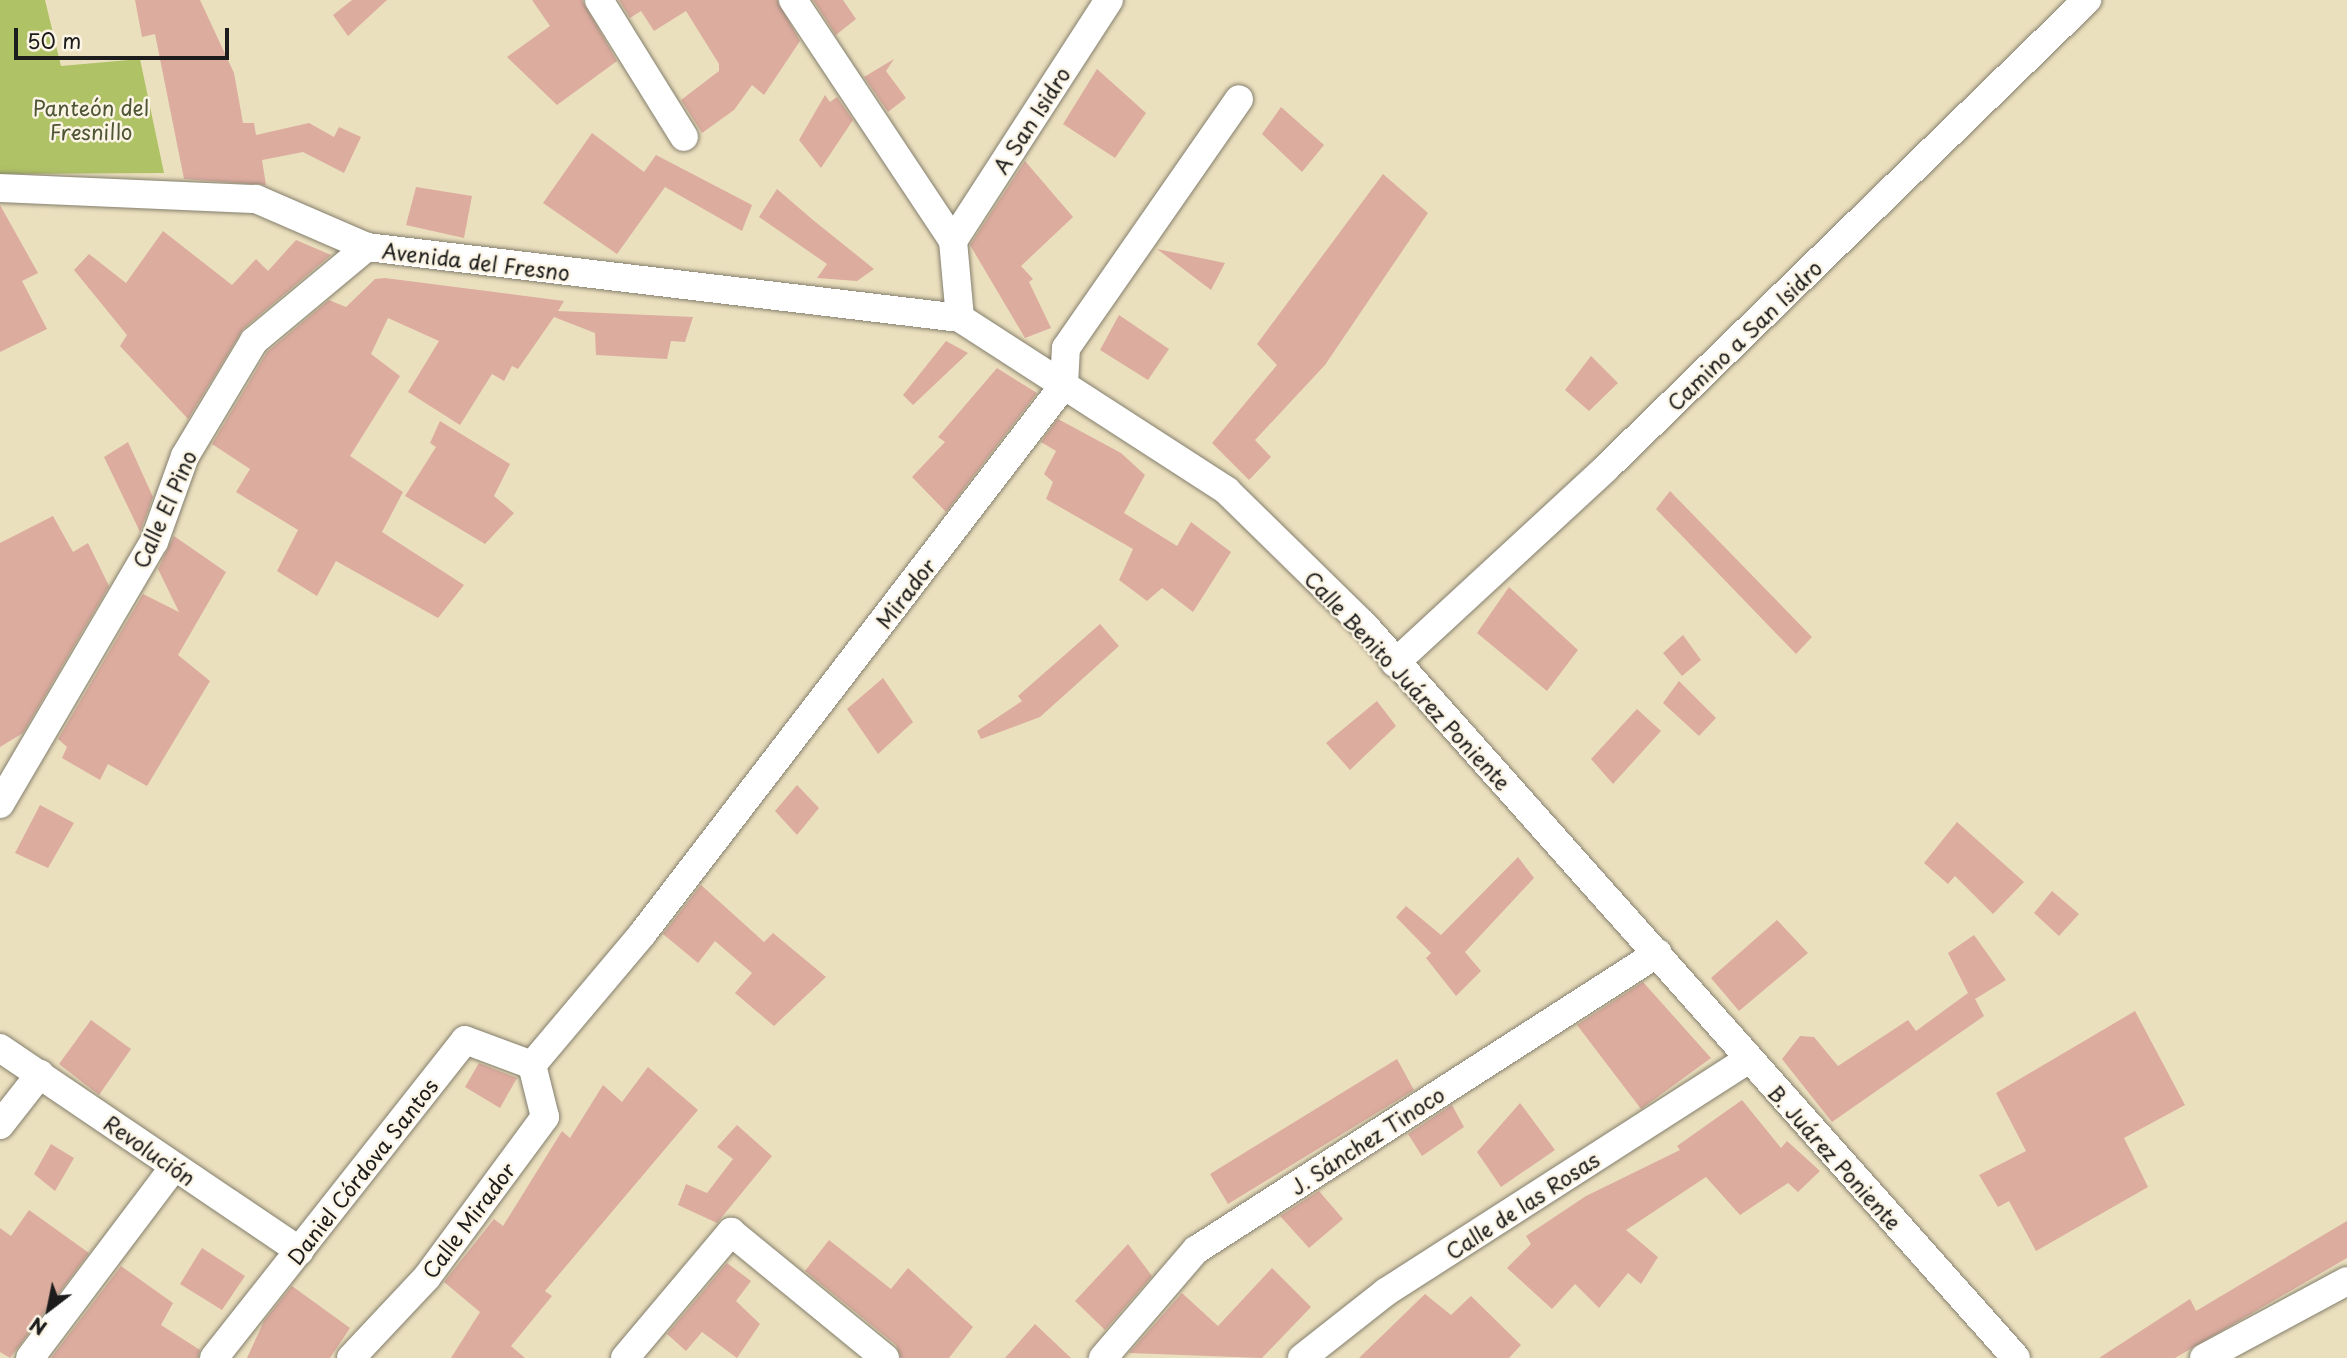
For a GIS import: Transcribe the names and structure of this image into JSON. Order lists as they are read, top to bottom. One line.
{"streets":{"street":["A San Isidro","Avenida del Fresno","Camino a San Isidro","Calle El Pino","Mirador","Calle Benito Juárez Poniente","J. Sánchez Tinoco","Revolución","B. Juárez Poniente","Daniel Córdova Santos","Calle de las Rosas","Calle Mirador"]},"crossings":[["Avenida del Fresno","Calle El Pino"],["Avenida del Fresno","Calle Benito Juárez Poniente"],["Camino a San Isidro","Calle Benito Juárez Poniente"],["Mirador","Calle Benito Juárez Poniente"],["Mirador","Daniel Córdova Santos"],["Mirador","Calle Mirador"],["Calle Benito Juárez Poniente","J. Sánchez Tinoco"],["Calle Benito Juárez Poniente","B. Juárez Poniente"],["J. Sánchez Tinoco","B. Juárez Poniente"],["Revolución","Daniel Córdova Santos"],["B. Juárez Poniente","Calle de las Rosas"],["Daniel Córdova Santos","Calle Mirador"]],"parks":["Panteón del Fresnillo"],"scale_bar":"50 m","north":"bottom left"}
